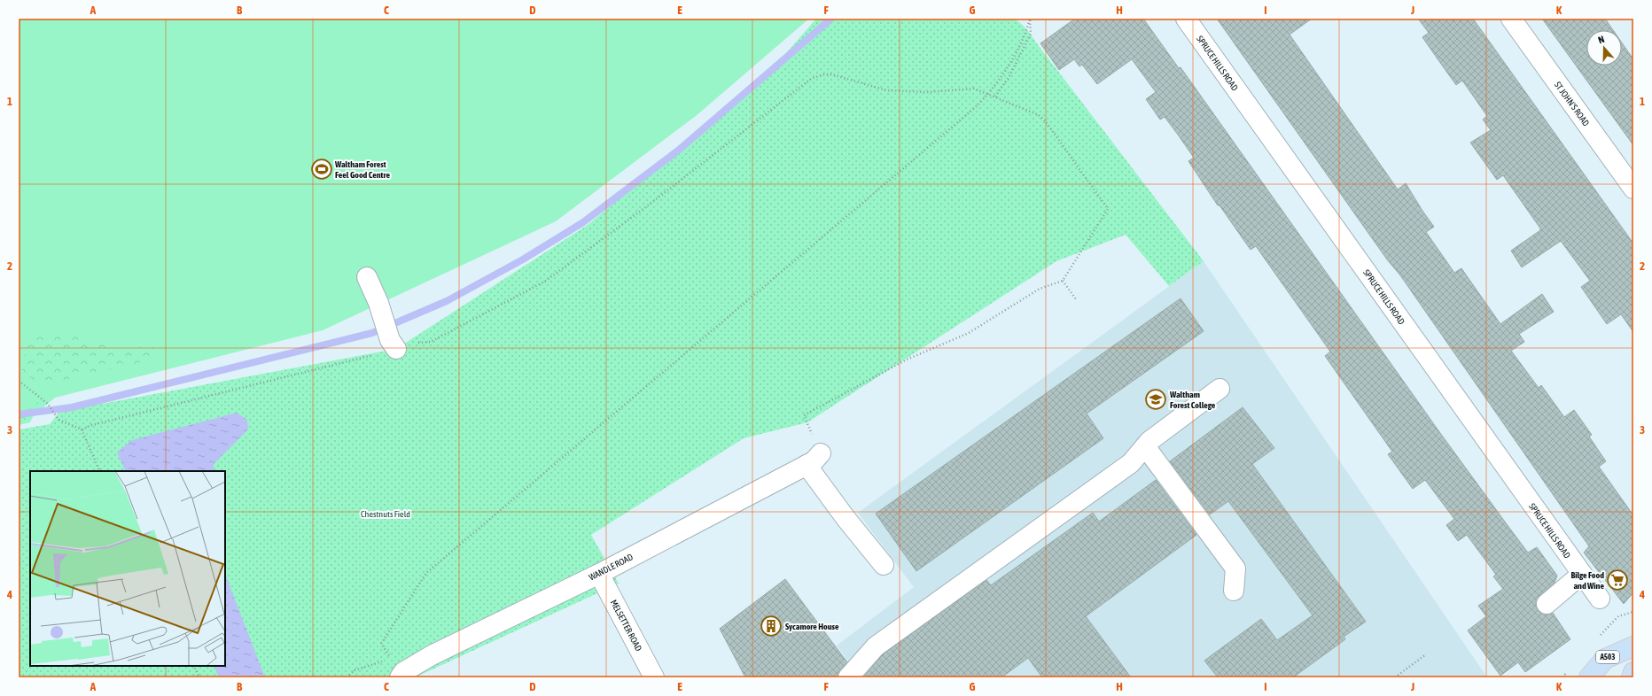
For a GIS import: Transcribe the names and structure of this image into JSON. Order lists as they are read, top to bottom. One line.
{"streets":{"main road":["A503"],"street":["SPRUCE HILLS ROAD","ST JOHN'S ROAD","WANDLE ROAD","MELSETTER ROAD"]},"crossings":[["WANDLE ROAD","MELSETTER ROAD"]],"parks":["Chestnuts Field"],"places":{"sports":["Waltham Forest Feel Good Centre"],"school or university":["Waltham Forest College"],"supermarket":["Bilge Food and Wine"],"building":["Sycamore House"]},"north":"top","grid":{"columns":["A","B","C","D","E","F","G","H","I","J","K"],"rows":["1","2","3","4"]}}
